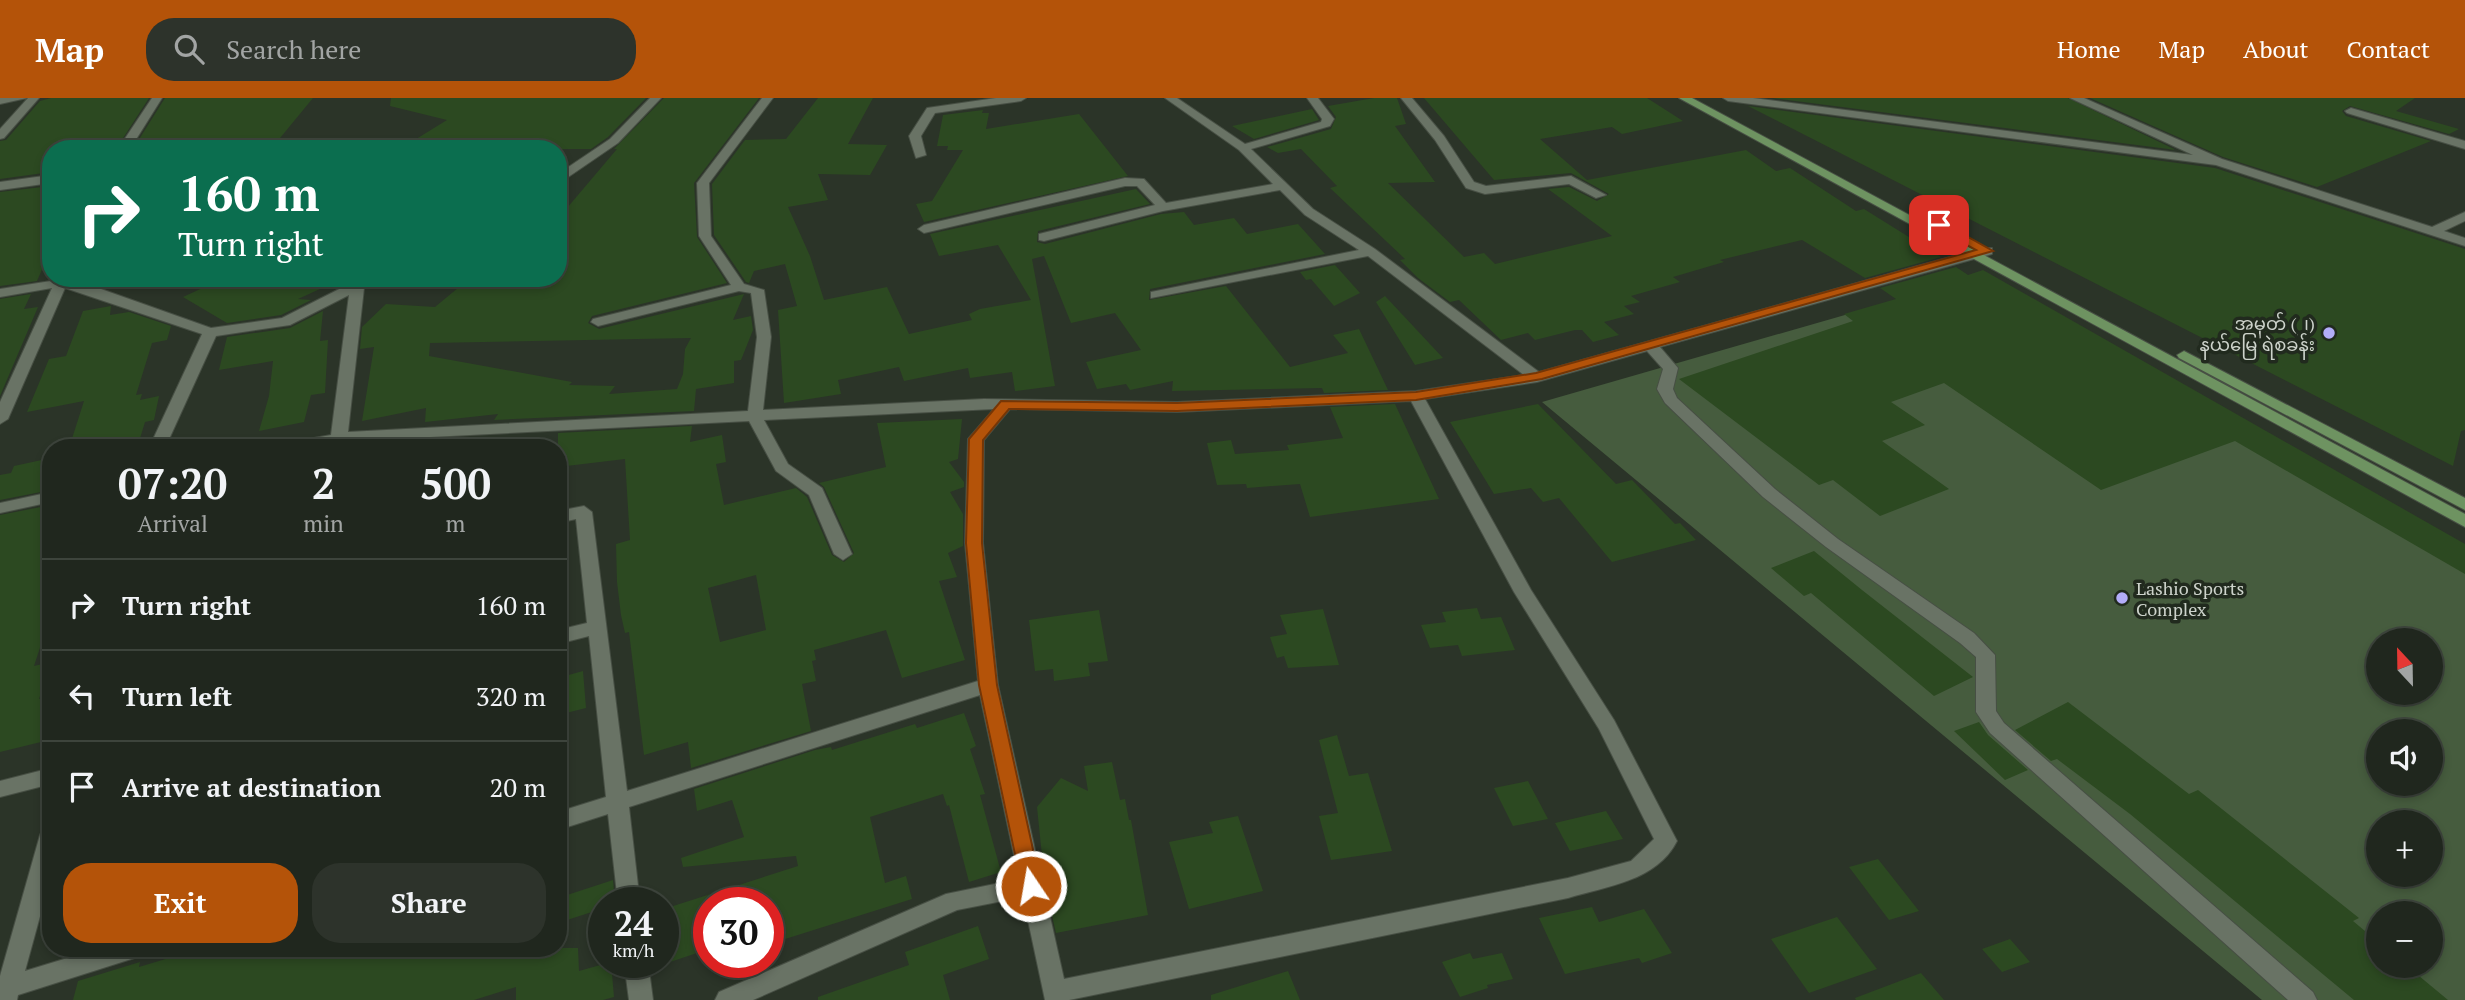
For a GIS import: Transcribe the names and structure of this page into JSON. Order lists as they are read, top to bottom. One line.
{"places":["အမှတ် (၂) နယ်မြေ ရဲစခန်း","Lashio Sports Complex"],"north":"top","page":{"header":"Map","search":"Search here","nav":["Home","Map","About","Contact"],"turn":["160 m","Turn right"],"eta":["07:20","Arrival","2","min","500","m"],"list":[{"name":"Turn right","value":"160 m"},{"name":"Turn left","value":"320 m"},{"name":"Arrive at destination","value":"20 m"}],"map_buttons":["+","−"],"buttons":["Exit","Share"],"speed":"24 km/h","limit":"30"}}
